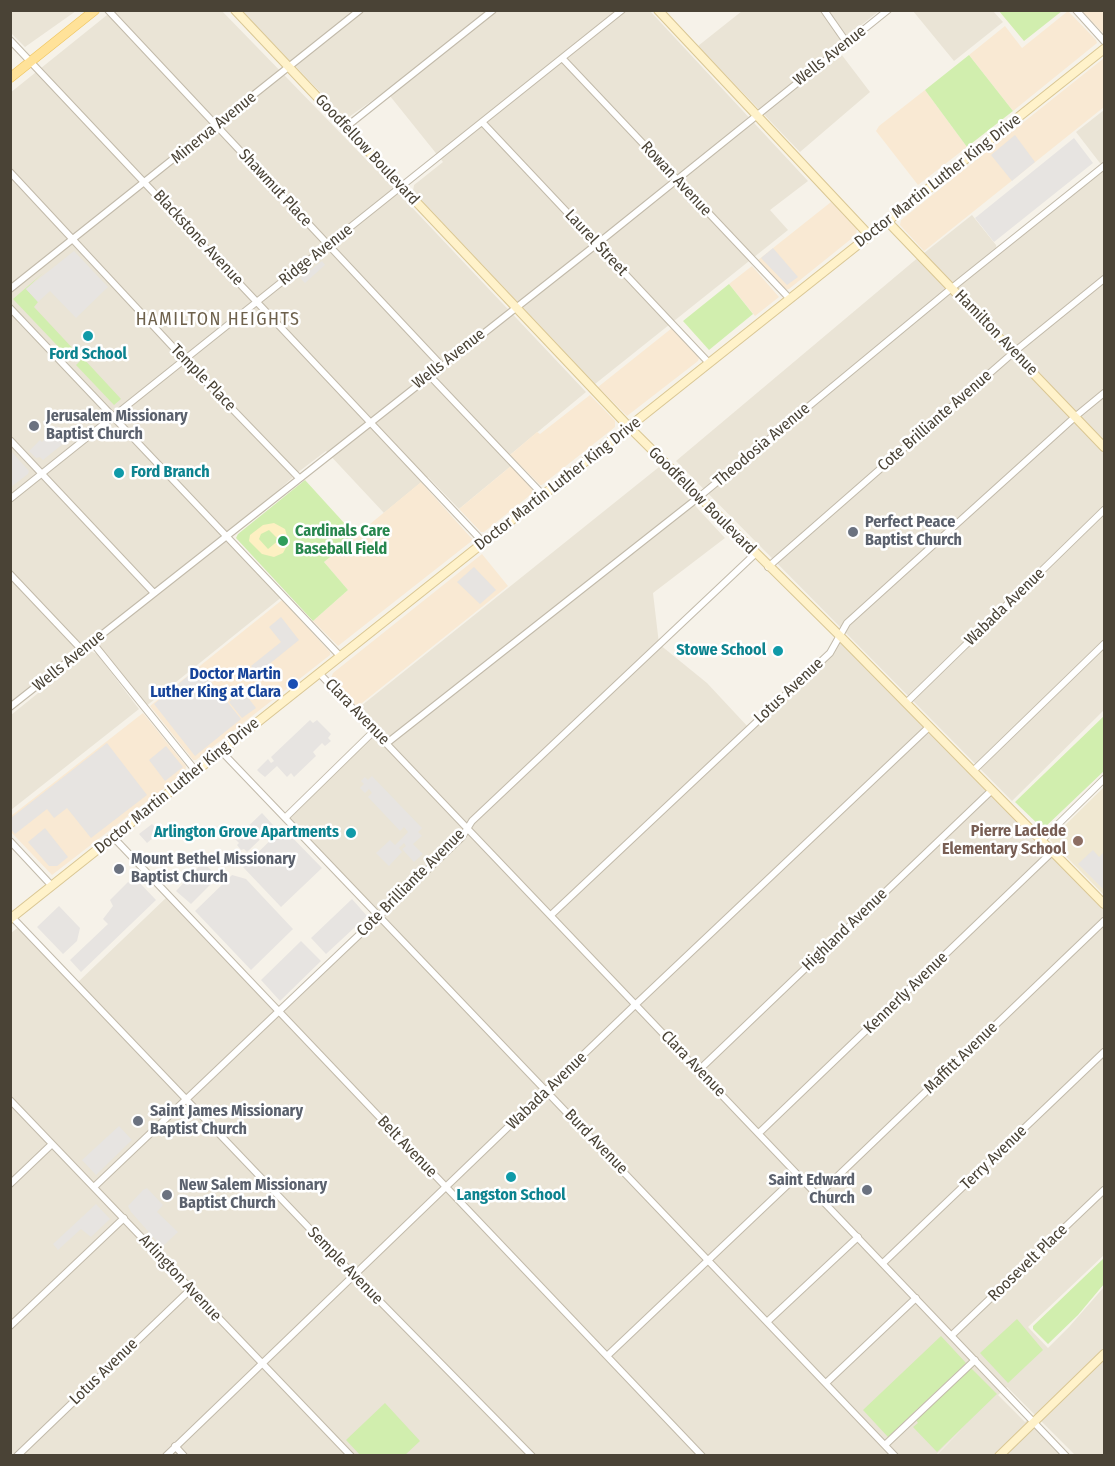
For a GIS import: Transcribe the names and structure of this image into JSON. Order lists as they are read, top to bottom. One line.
{"streets":{"main road":["Goodfellow Boulevard","Doctor Martin Luther King Drive","Hamilton Avenue"],"street":["Wells Avenue","Minerva Avenue","Rowan Avenue","Shawmut Place","Blackstone Avenue","Laurel Street","Ridge Avenue","Temple Place","Cote Brilliante Avenue","Theodosia Avenue","Wabada Avenue","Lotus Avenue","Clara Avenue","Highland Avenue","Kennerly Avenue","Maffitt Avenue","Burd Avenue","Belt Avenue","Terry Avenue","Roosevelt Place","Semple Avenue","Arlington Avenue"]},"crossings":[["Wells Avenue","Goodfellow Boulevard"],["Wells Avenue","Rowan Avenue"],["Wells Avenue","Shawmut Place"],["Wells Avenue","Blackstone Avenue"],["Wells Avenue","Laurel Street"],["Wells Avenue","Temple Place"],["Wells Avenue","Clara Avenue"],["Minerva Avenue","Goodfellow Boulevard"],["Minerva Avenue","Shawmut Place"],["Minerva Avenue","Blackstone Avenue"],["Minerva Avenue","Temple Place"],["Goodfellow Boulevard","Doctor Martin Luther King Drive"],["Goodfellow Boulevard","Ridge Avenue"],["Goodfellow Boulevard","Cote Brilliante Avenue"],["Goodfellow Boulevard","Theodosia Avenue"],["Goodfellow Boulevard","Wabada Avenue"],["Goodfellow Boulevard","Lotus Avenue"],["Goodfellow Boulevard","Highland Avenue"],["Goodfellow Boulevard","Kennerly Avenue"],["Rowan Avenue","Doctor Martin Luther King Drive"],["Rowan Avenue","Ridge Avenue"],["Doctor Martin Luther King Drive","Blackstone Avenue"],["Doctor Martin Luther King Drive","Laurel Street"],["Doctor Martin Luther King Drive","Hamilton Avenue"],["Doctor Martin Luther King Drive","Clara Avenue"],["Doctor Martin Luther King Drive","Burd Avenue"],["Doctor Martin Luther King Drive","Belt Avenue"],["Doctor Martin Luther King Drive","Semple Avenue"],["Shawmut Place","Ridge Avenue"],["Blackstone Avenue","Ridge Avenue"],["Laurel Street","Ridge Avenue"],["Ridge Avenue","Temple Place"],["Ridge Avenue","Clara Avenue"],["Hamilton Avenue","Cote Brilliante Avenue"],["Hamilton Avenue","Theodosia Avenue"],["Hamilton Avenue","Lotus Avenue"],["Cote Brilliante Avenue","Clara Avenue"],["Cote Brilliante Avenue","Burd Avenue"],["Cote Brilliante Avenue","Belt Avenue"],["Cote Brilliante Avenue","Semple Avenue"],["Cote Brilliante Avenue","Arlington Avenue"],["Theodosia Avenue","Clara Avenue"],["Wabada Avenue","Clara Avenue"],["Wabada Avenue","Burd Avenue"],["Wabada Avenue","Belt Avenue"],["Wabada Avenue","Semple Avenue"],["Wabada Avenue","Arlington Avenue"],["Lotus Avenue","Clara Avenue"],["Lotus Avenue","Arlington Avenue"],["Clara Avenue","Highland Avenue"],["Clara Avenue","Kennerly Avenue"],["Clara Avenue","Maffitt Avenue"],["Clara Avenue","Terry Avenue"],["Clara Avenue","Roosevelt Place"]],"districts":["HAMILTON HEIGHTS"],"places":["Ford School","Jerusalem Missionary Baptist Church","Ford Branch","Perfect Peace Baptist Church","Cardinals Care Baseball Field","Stowe School","Doctor Martin Luther King at Clara","Arlington Grove Apartments","Pierre Laclede Elementary School","Mount Bethel Missionary Baptist Church","Saint James Missionary Baptist Church","Langston School","Saint Edward Church","New Salem Missionary Baptist Church"]}
